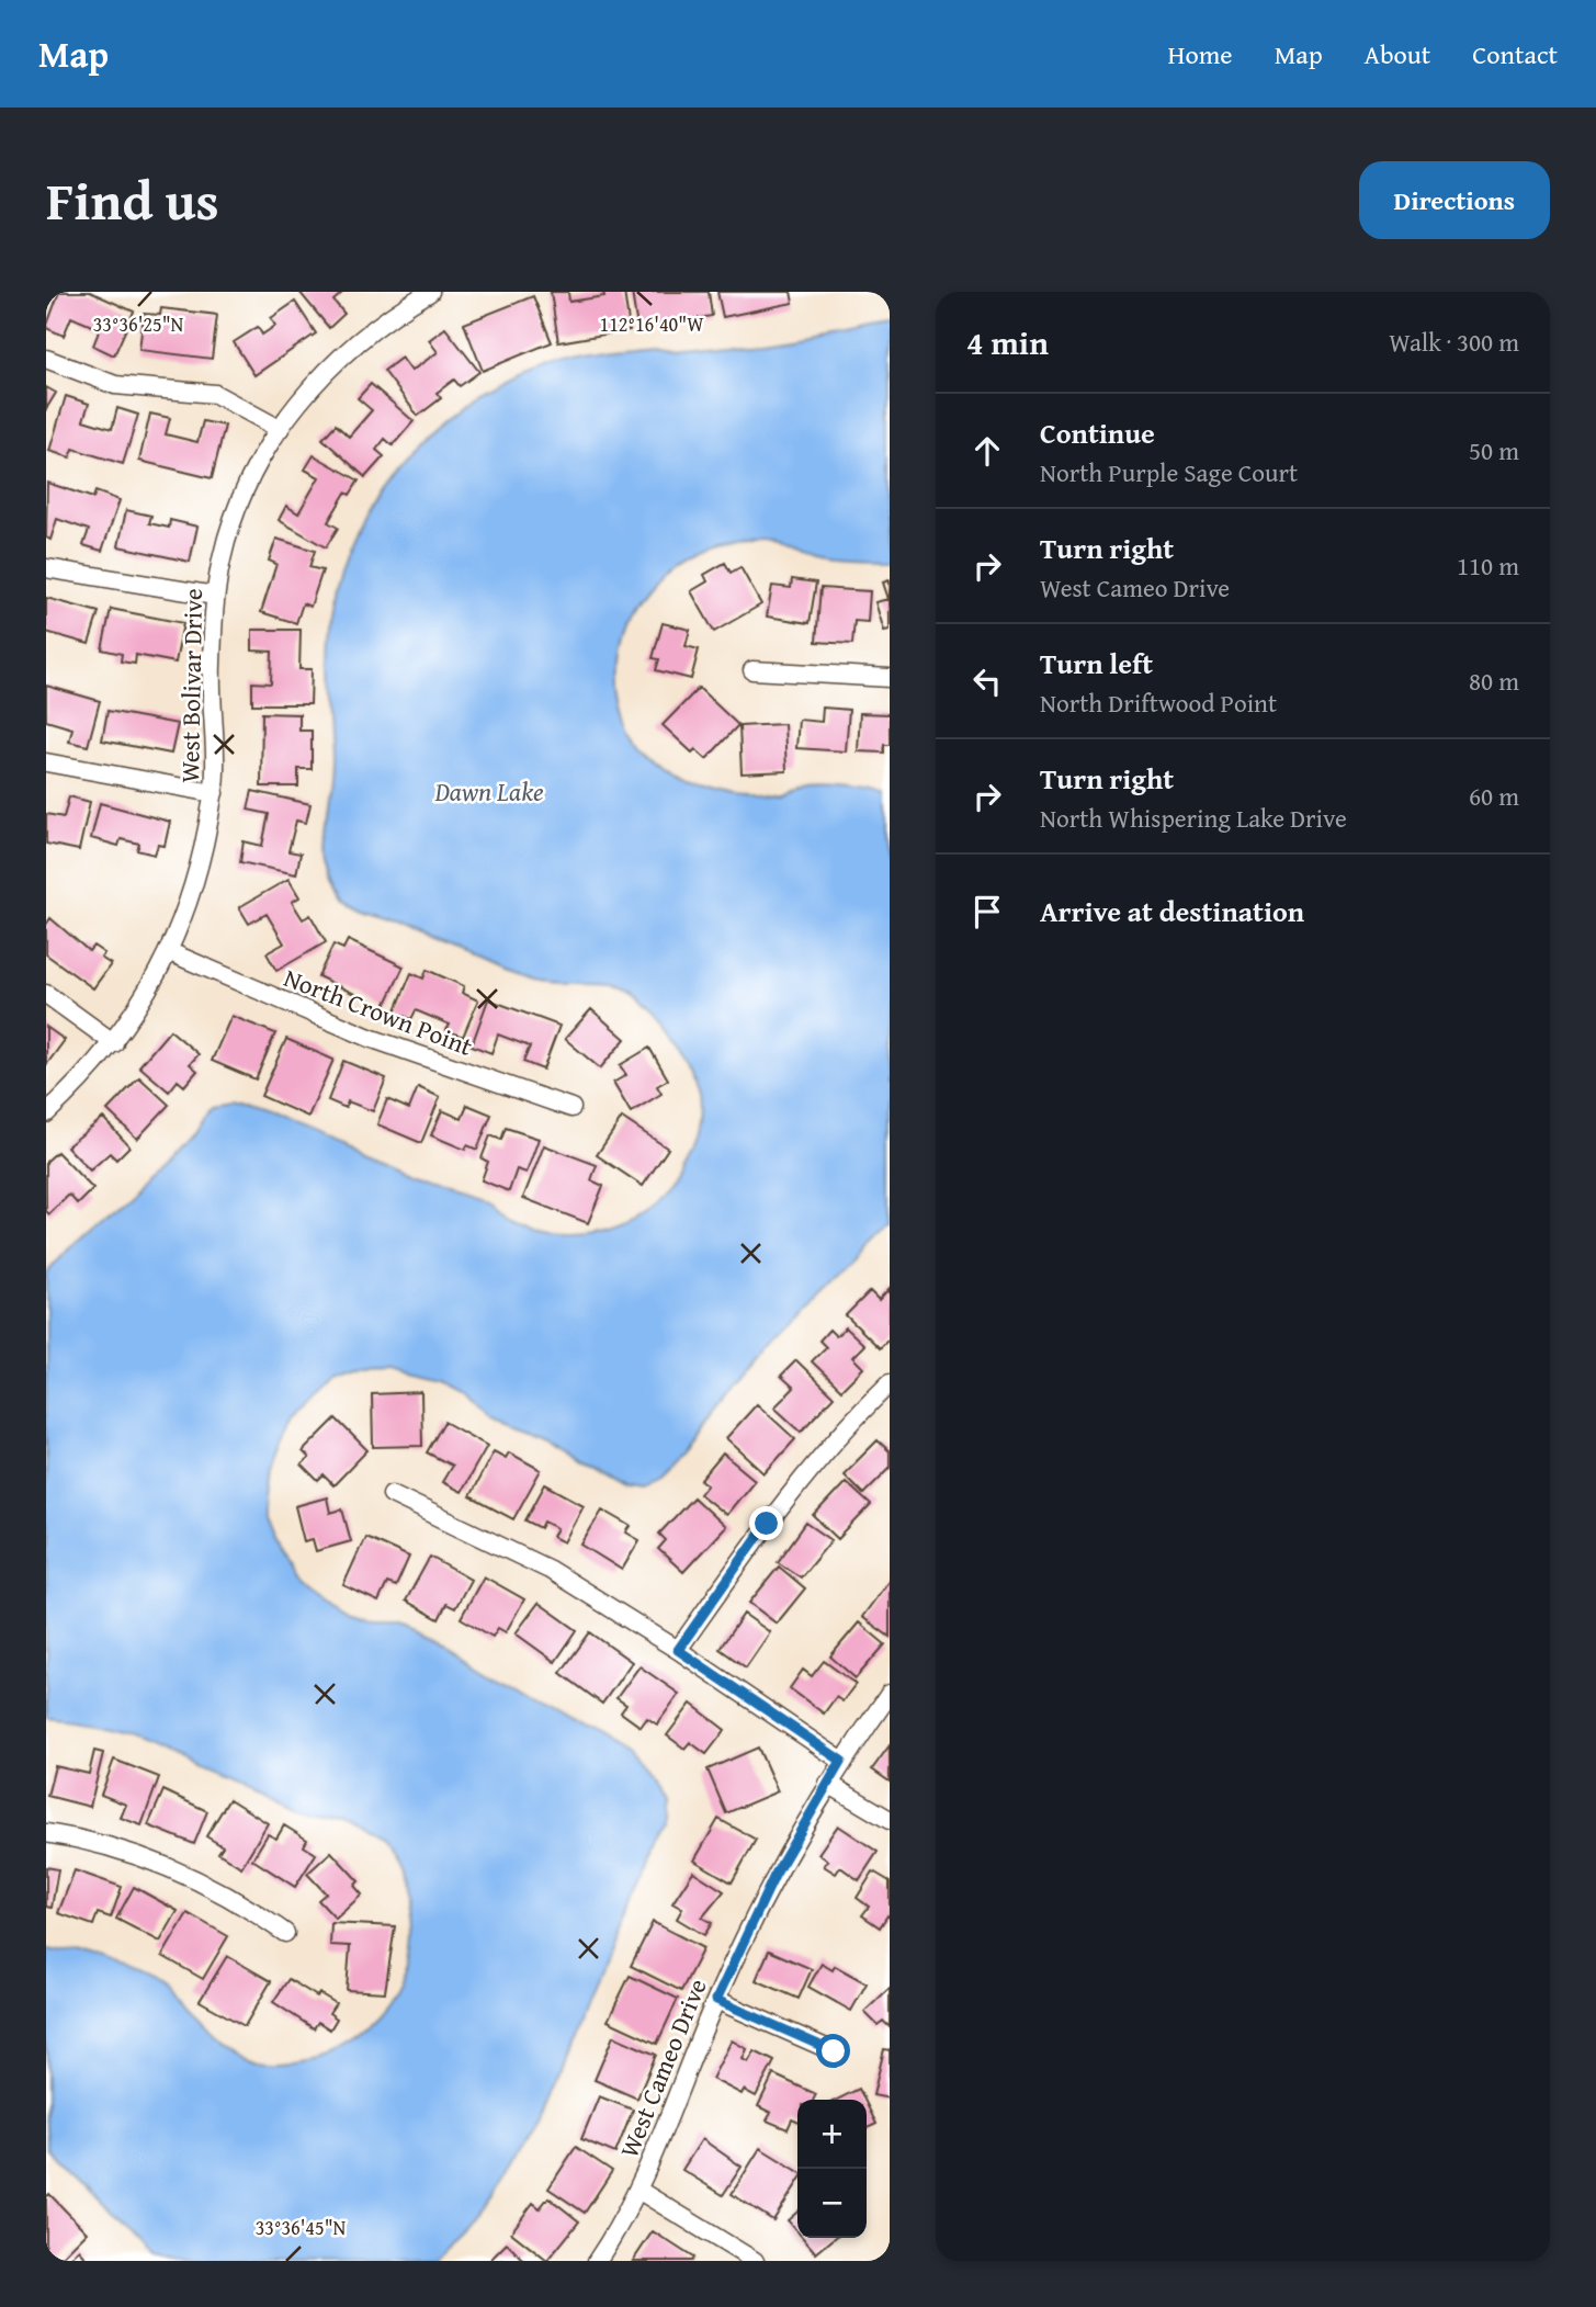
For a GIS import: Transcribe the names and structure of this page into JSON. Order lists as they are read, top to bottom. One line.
{"streets":{"street":["West Bolivar Drive","North Crown Point","West Cameo Drive"]},"crossings":[["West Bolivar Drive","North Crown Point"]],"water":["Dawn Lake"],"page":{"header":"Map","nav":["Home","Map","About","Contact"],"title":"Find us","buttons":"Directions","heading":["4 min","Walk · 300 m"],"list":[["Continue","North Purple Sage Court","50 m"],["Turn right","West Cameo Drive","110 m"],["Turn left","North Driftwood Point","80 m"],["Turn right","North Whispering Lake Drive","60 m"],"Arrive at destination"],"map_buttons":["+","−"]},"coordinates":["112°16'40\"W","33°36'25\"N","33°36'45\"N"]}
